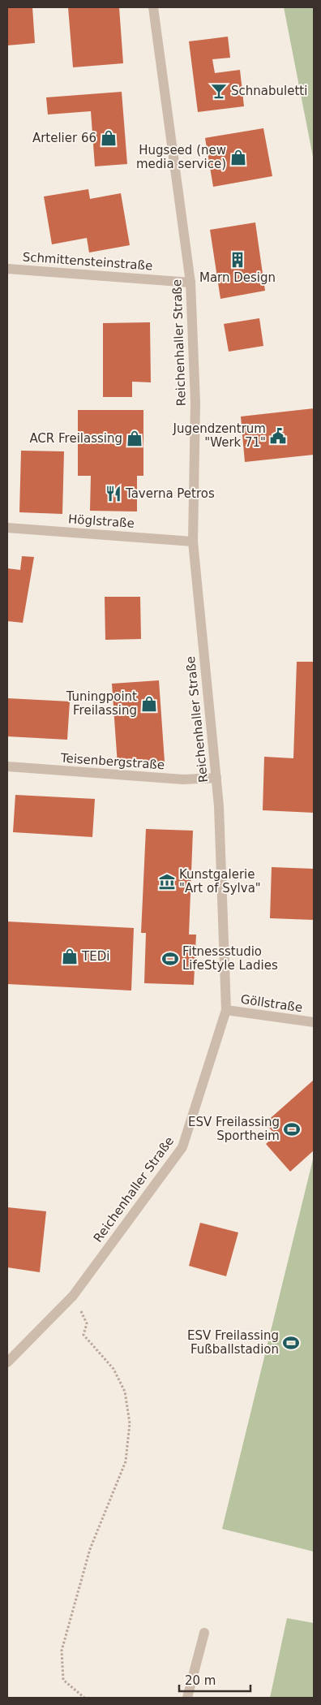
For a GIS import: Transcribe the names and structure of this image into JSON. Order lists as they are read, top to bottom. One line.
{"streets":{"street":["Schmittensteinstraße","Reichenhaller Straße","Höglstraße","Teisenbergstraße","Göllstraße"]},"crossings":[["Schmittensteinstraße","Reichenhaller Straße"],["Reichenhaller Straße","Höglstraße"],["Reichenhaller Straße","Teisenbergstraße"],["Reichenhaller Straße","Göllstraße"]],"places":{"bar":["Schnabuletti"],"shop":["Artelier 66","Hugseed (new media service)","ACR Freilassing","Tuningpoint Freilassing","TEDi"],"building":["Marn Design"],"public building":["Jugendzentrum \"Werk 71\""],"restaurant":["Taverna Petros"],"museum":["Kunstgalerie \"Art of Sylva\""],"sports":["Fitnessstudio LifeStyle Ladies","ESV Freilassing Sportheim","ESV Freilassing Fußballstadion"]},"scale_bar":"20 m"}
